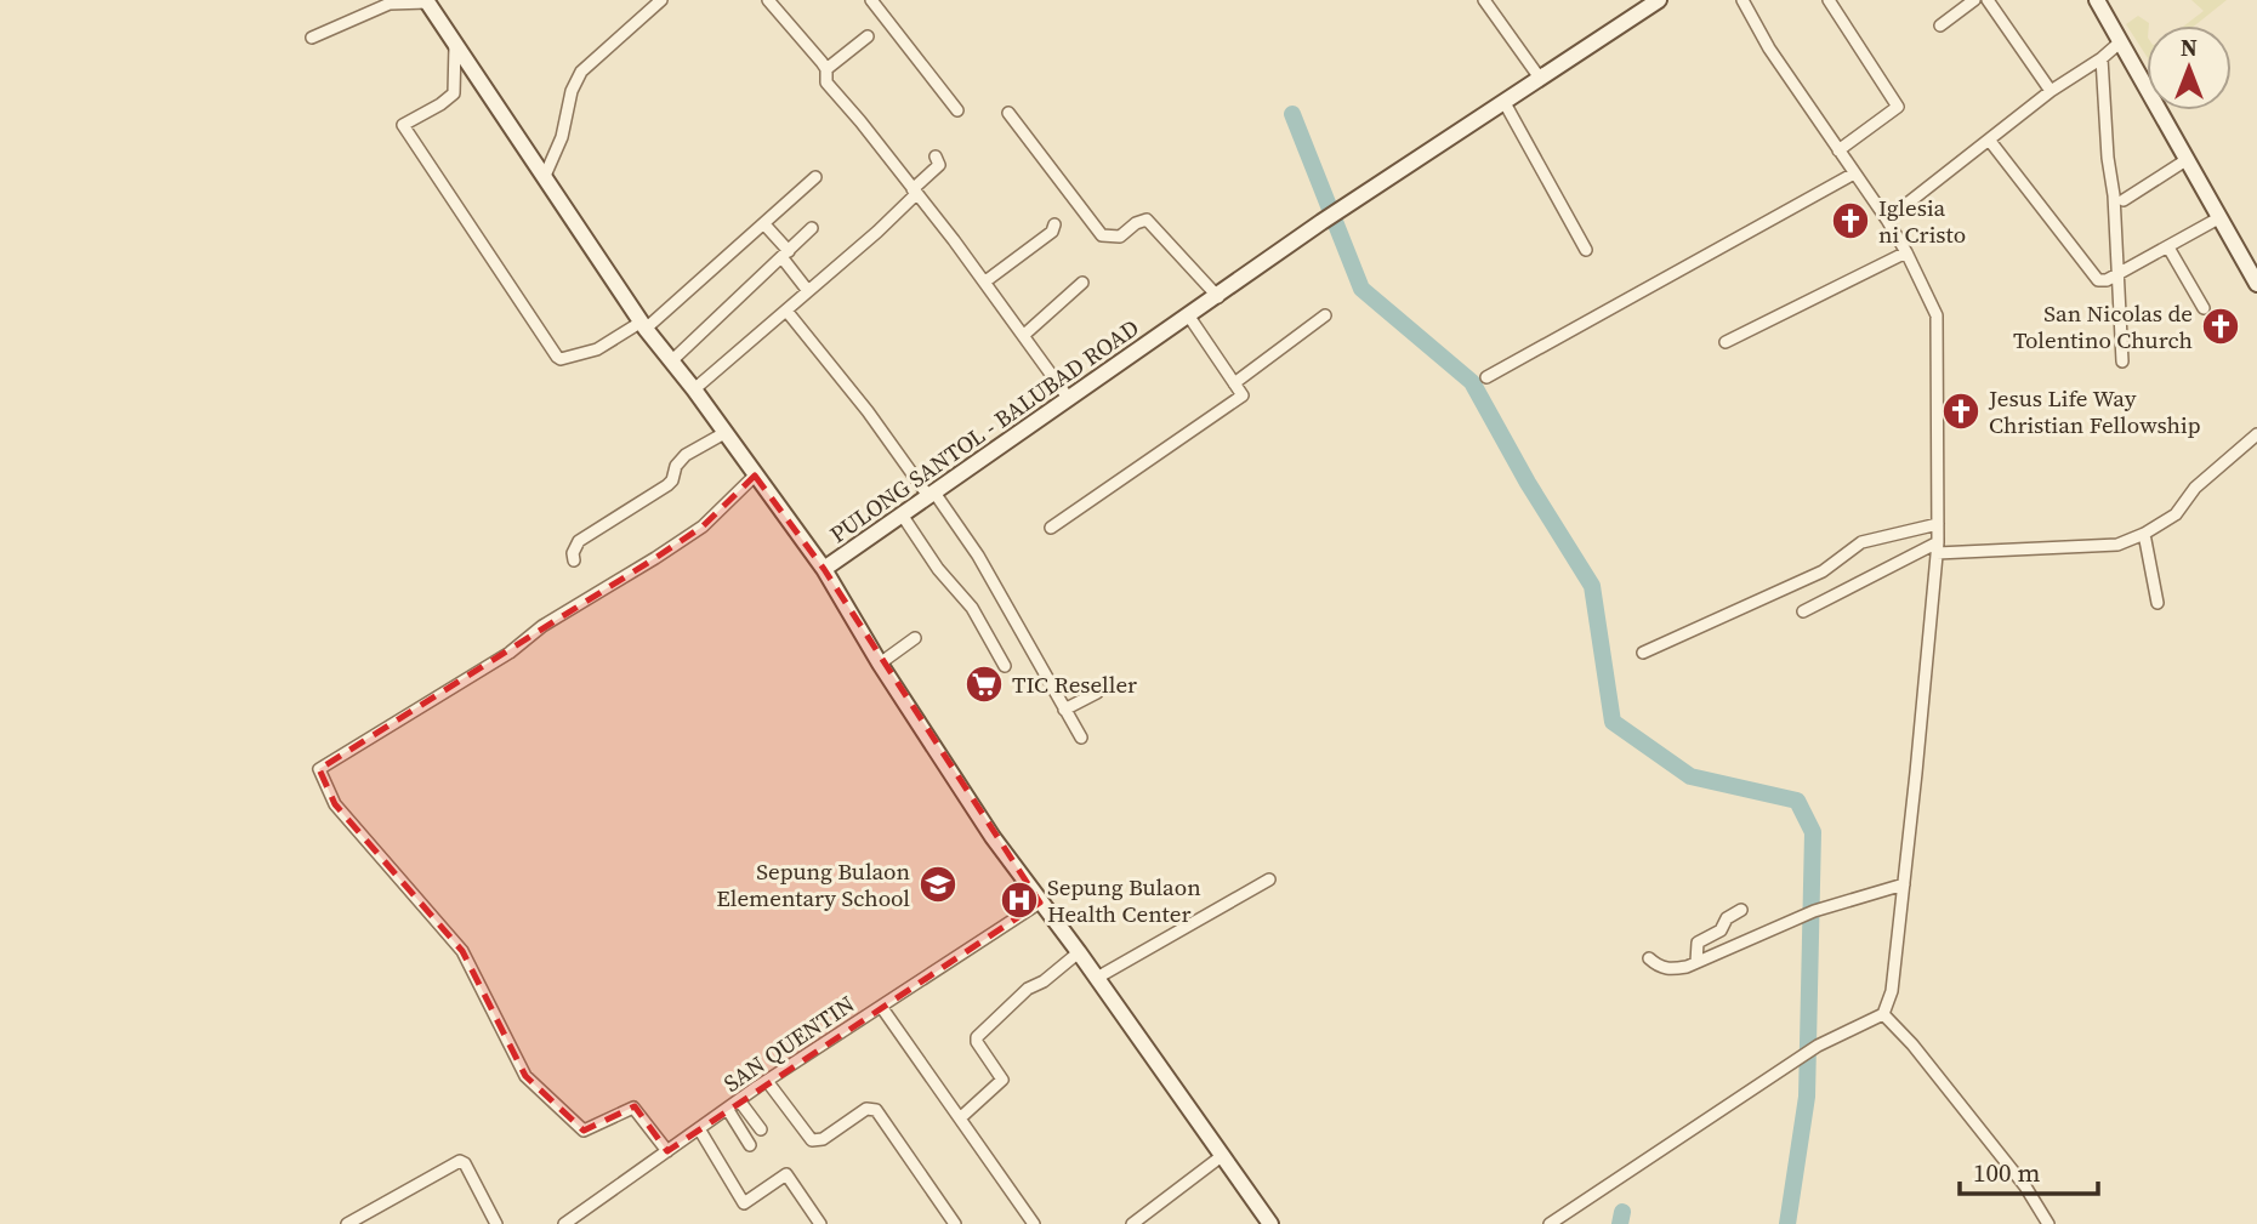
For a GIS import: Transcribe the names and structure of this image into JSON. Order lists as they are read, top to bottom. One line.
{"streets":{"street":["PULONG SANTOL - BALUBAD ROAD","SAN QUENTIN"]},"crossings":[["PULONG SANTOL - BALUBAD ROAD","SAN QUENTIN"]],"places":{"church":["Iglesia ni Cristo","San Nicolas de Tolentino Church","Jesus Life Way Christian Fellowship"],"supermarket":["TIC Reseller"],"school or university":["Sepung Bulaon Elementary School"],"hospital":["Sepung Bulaon Health Center"]},"scale_bar":"100 m","north":"top"}
